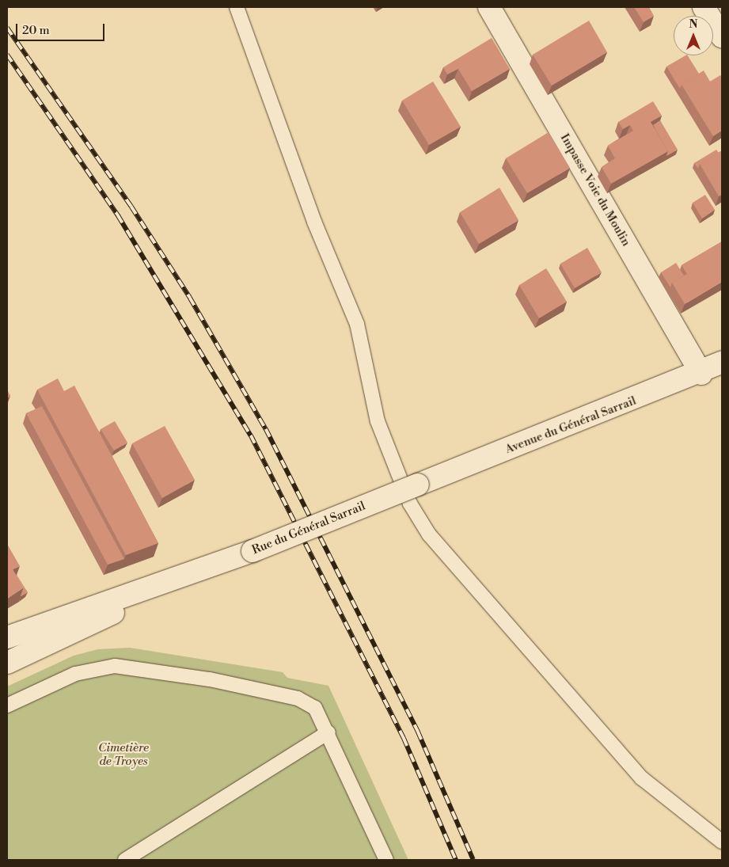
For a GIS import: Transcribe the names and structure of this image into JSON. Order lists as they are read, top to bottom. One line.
{"streets":{"street":["Impasse Voie du Moulin","Avenue du Général Sarrail","Rue du Général Sarrail"]},"crossings":[["Impasse Voie du Moulin","Avenue du Général Sarrail"],["Avenue du Général Sarrail","Rue du Général Sarrail"]],"parks":["Cimetière de Troyes"],"scale_bar":"20 m","north":"top"}
